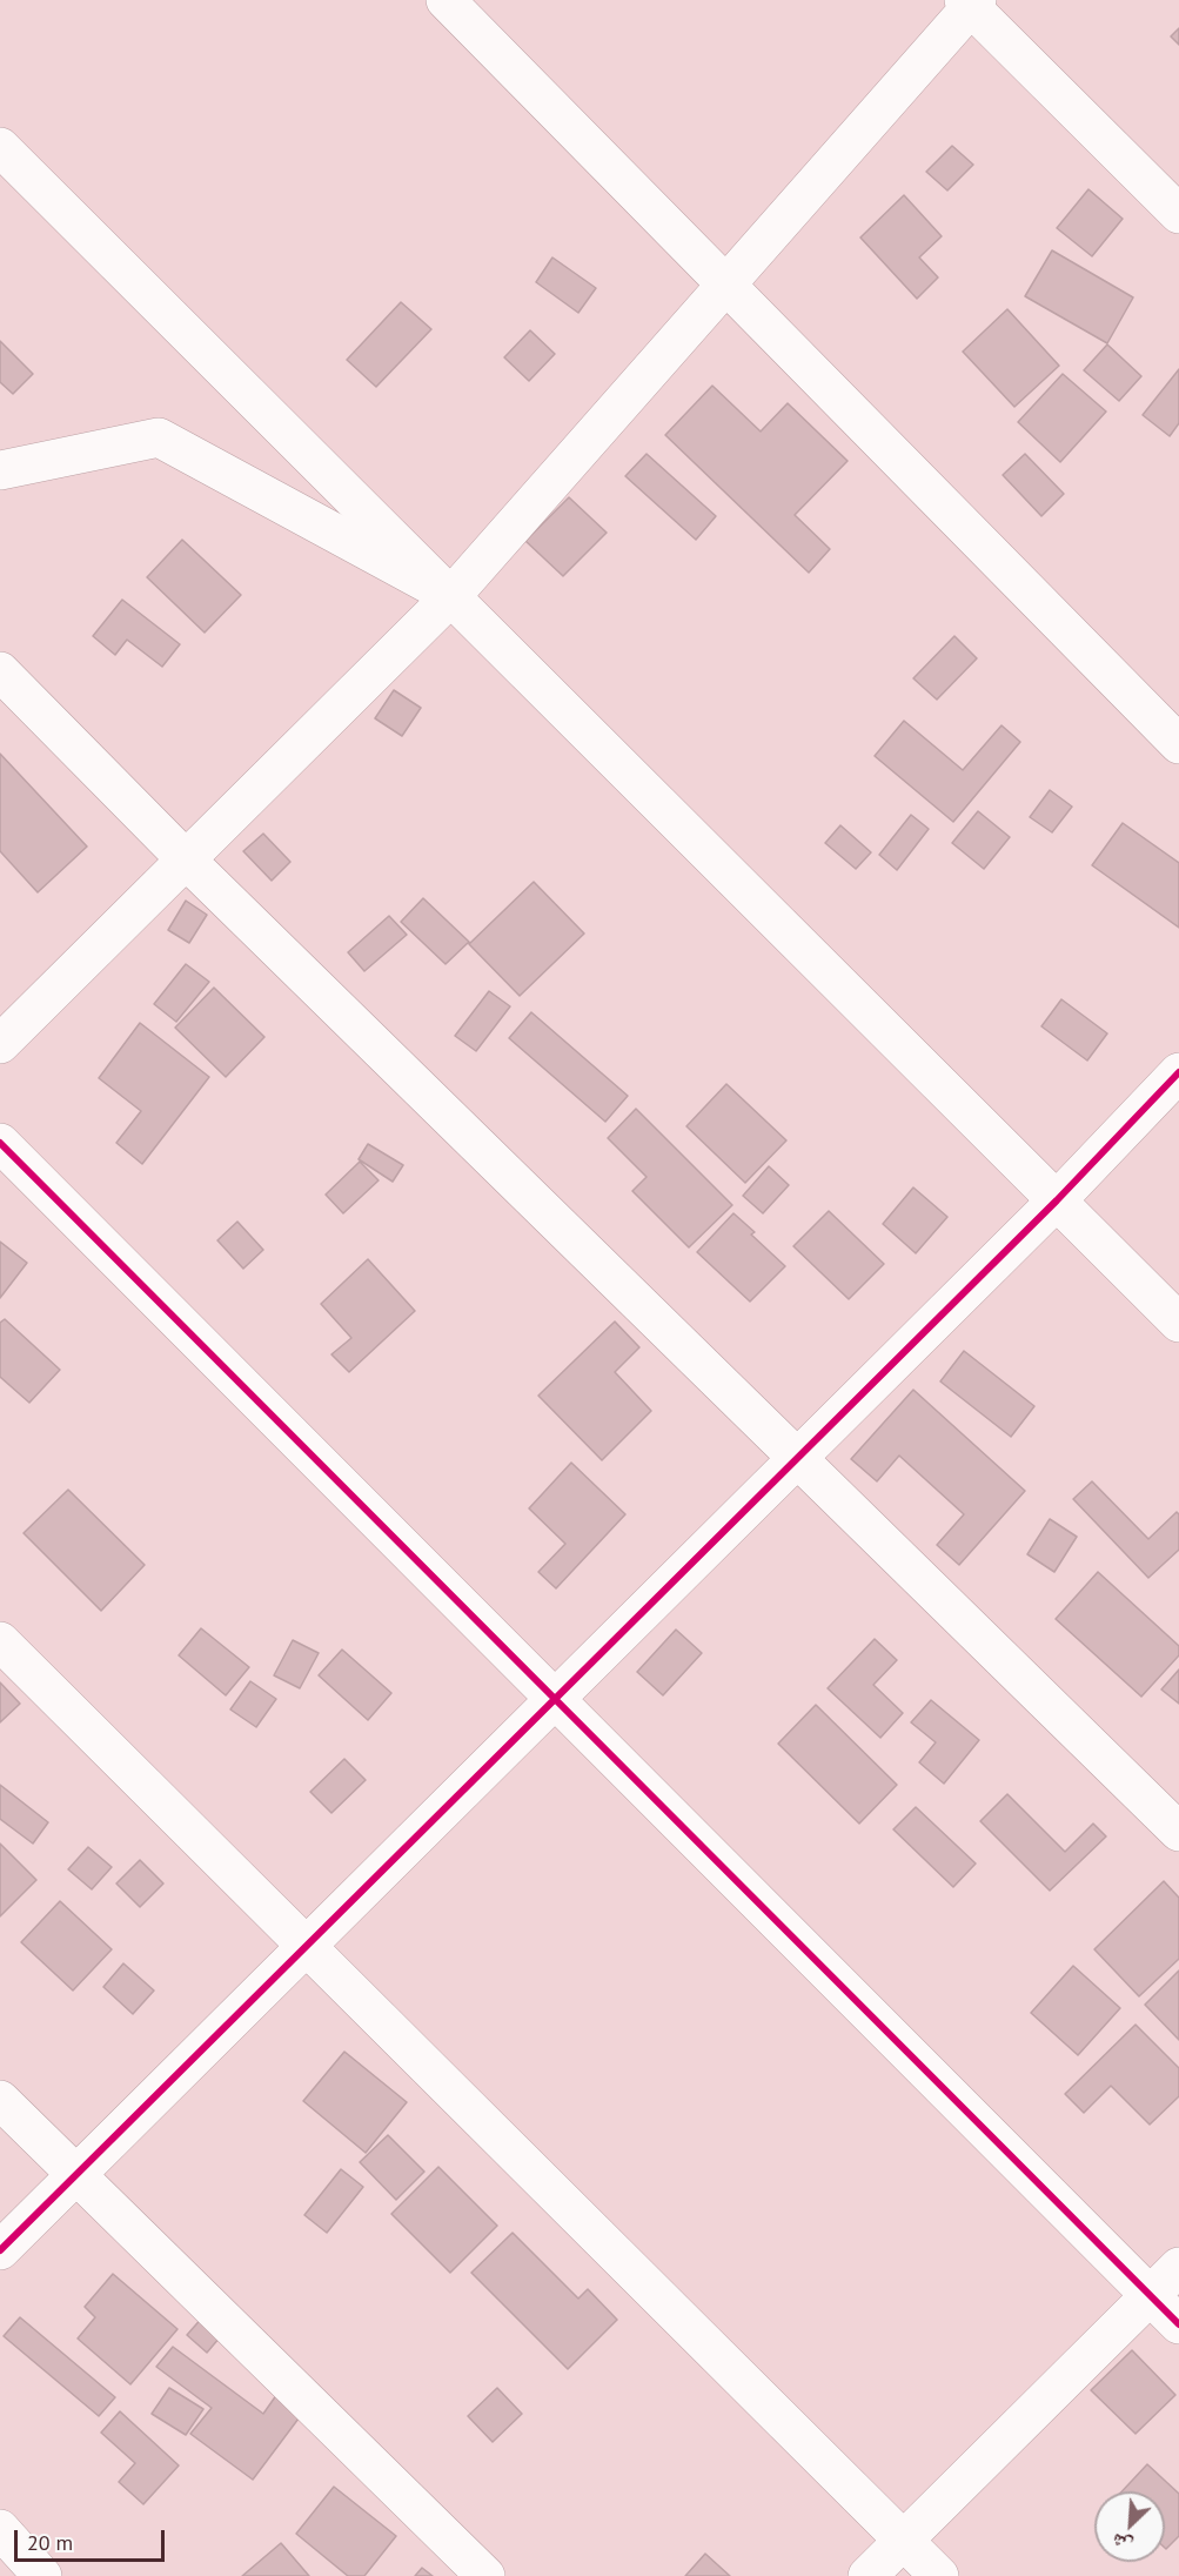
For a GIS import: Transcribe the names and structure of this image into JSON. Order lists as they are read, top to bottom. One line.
{"scale_bar":"20 m","north":"bottom left"}
